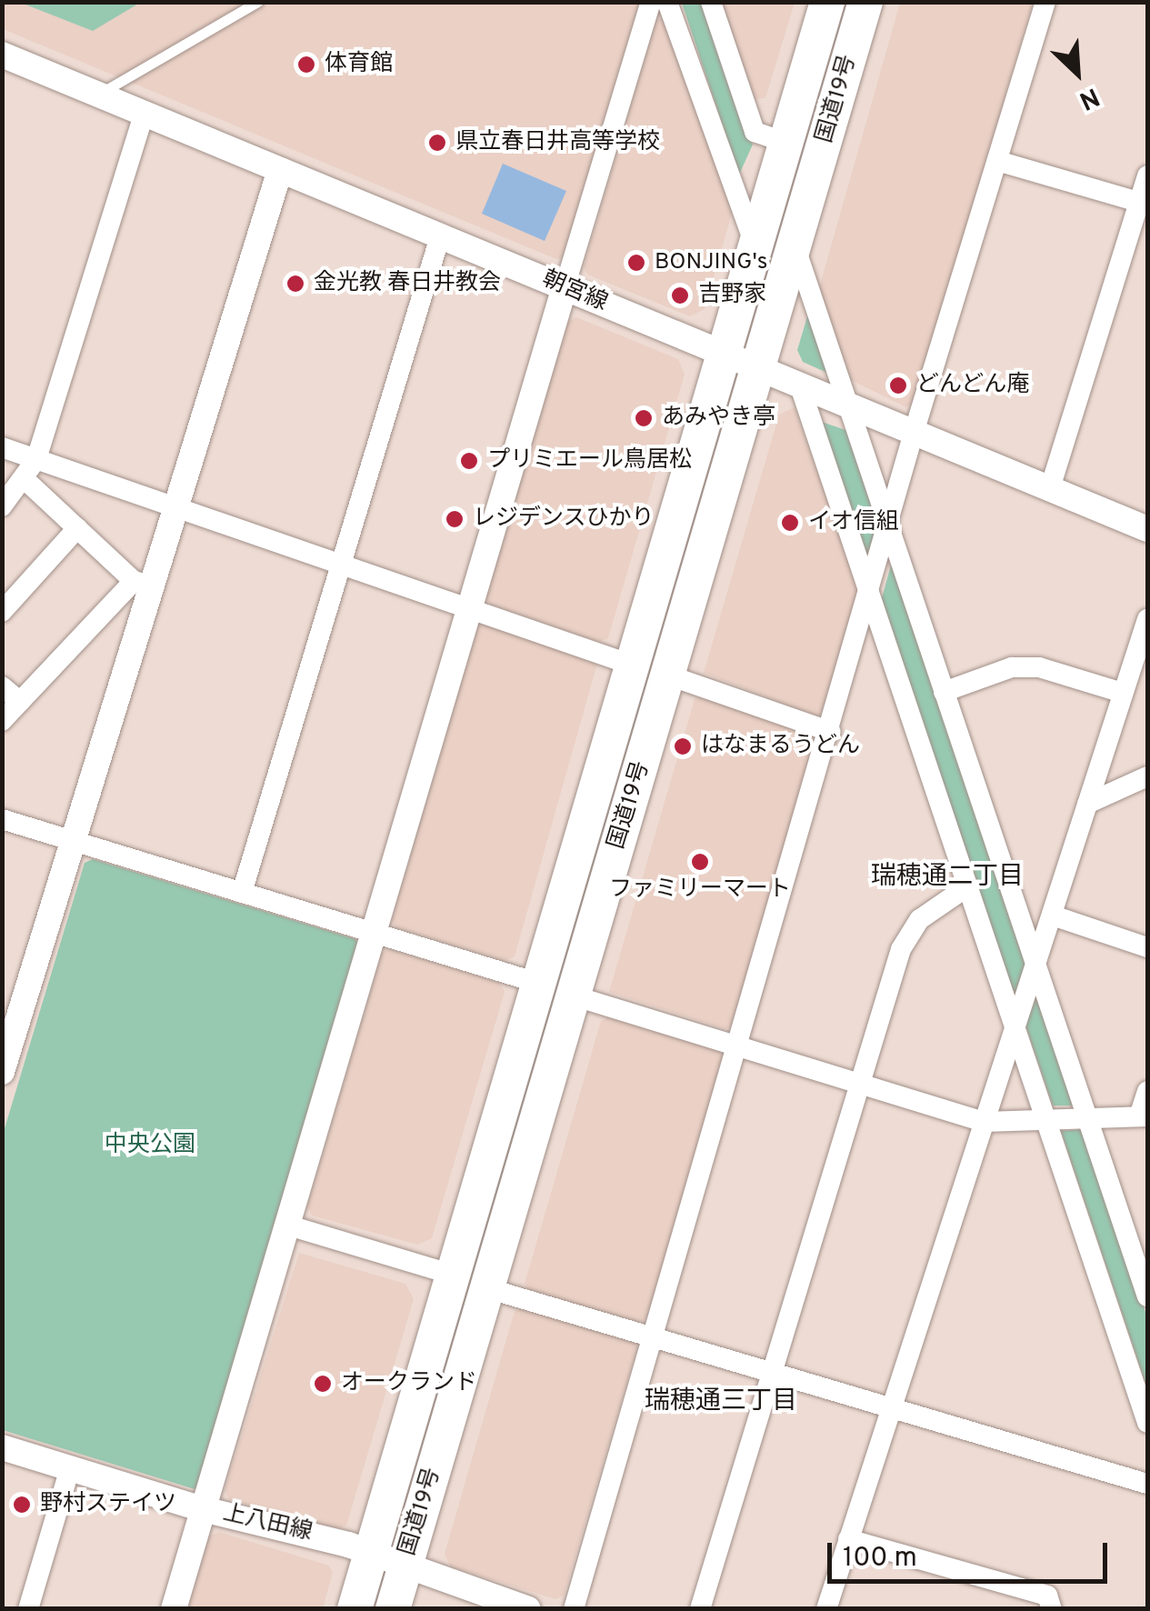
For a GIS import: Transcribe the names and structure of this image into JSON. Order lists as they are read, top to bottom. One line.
{"streets":{"highway":["国道19号"],"street":["朝宮線","上八田線"]},"crossings":[["国道19号","朝宮線"],["国道19号","上八田線"]],"districts":["瑞穂通二丁目","瑞穂通三丁目"],"parks":["中央公園"],"places":["体育館","県立春日井高等学校","BONJING's","金光教 春日井教会","吉野家","どんどん庵","あみやき亭","プリミエール鳥居松","レジデンスひかり","イオ信組","はなまるうどん","ファミリーマート","オークランド","野村ステイツ"],"scale_bar":"100 m","north":"bottom right"}
